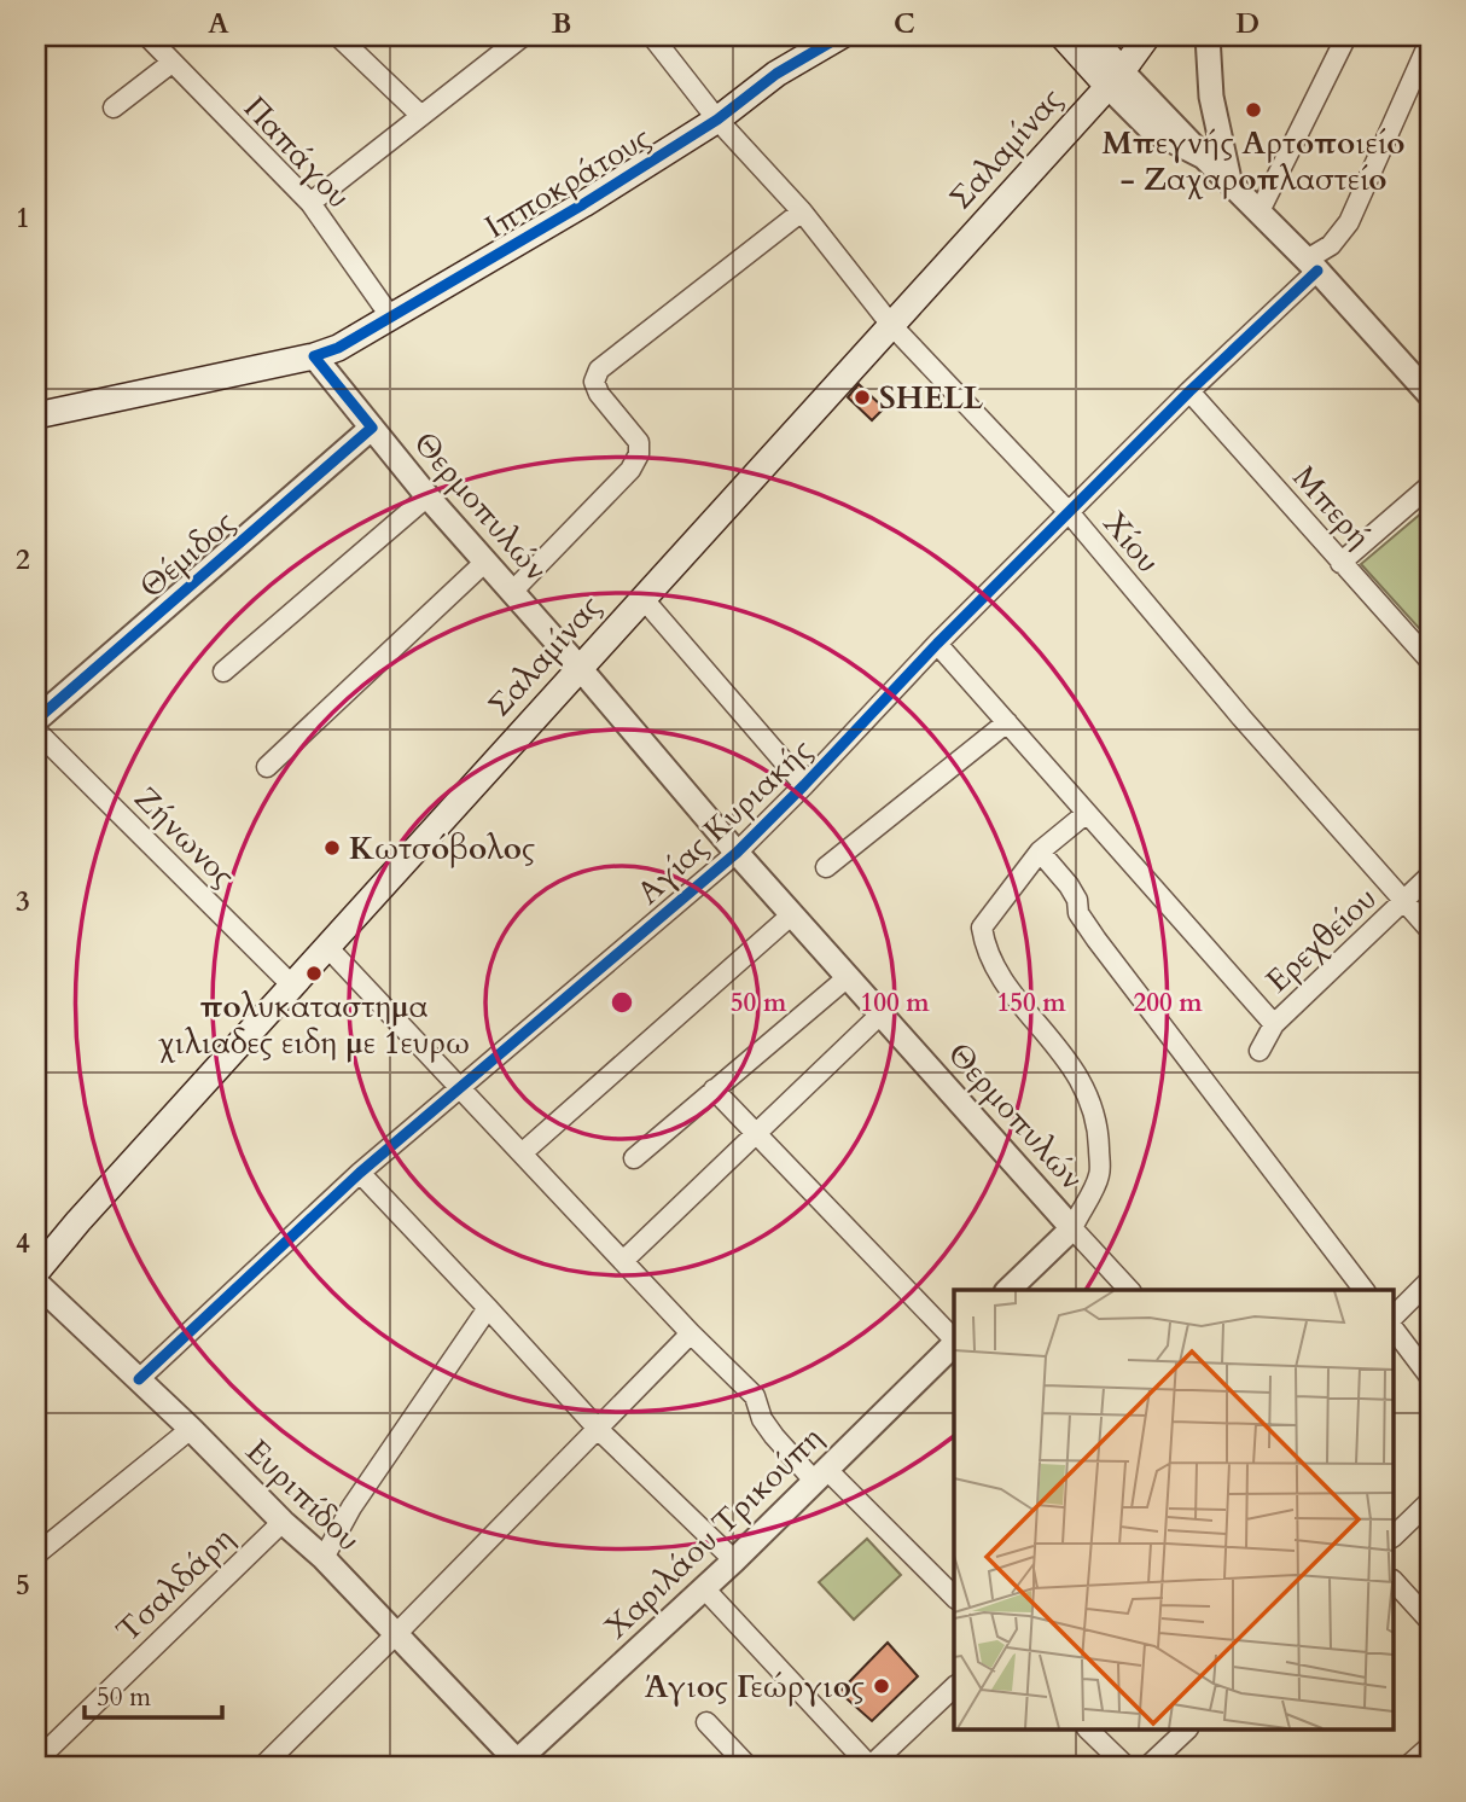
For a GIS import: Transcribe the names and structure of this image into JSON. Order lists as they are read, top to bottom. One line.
{"streets":{"main road":["Σαλαμίνας","Ιπποκράτους"],"street":["Παπάγου","Θερμοπυλών","Μπερή","Χίου","Θέμιδος","Αγίας Κυριακής","Ζήνωνος","Ερεχθείου","Ευριπίδου","Χαριλάου Τρικούπη","Τσαλδάρη"]},"crossings":[["Σαλαμίνας","Θερμοπυλών"],["Σαλαμίνας","Χίου"],["Σαλαμίνας","Ζήνωνος"],["Παπάγου","Ιπποκράτους"],["Ιπποκράτους","Θερμοπυλών"],["Ιπποκράτους","Χίου"],["Θερμοπυλών","Θέμιδος"],["Θερμοπυλών","Αγίας Κυριακής"],["Μπερή","Αγίας Κυριακής"],["Χίου","Αγίας Κυριακής"],["Χίου","Ερεχθείου"],["Αγίας Κυριακής","Ευριπίδου"],["Ευριπίδου","Χαριλάου Τρικούπη"],["Ευριπίδου","Τσαλδάρη"]],"places":["Μπεγνής Αρτοποιείο - Ζαχαροπλαστείο","SHELL","Κωτσόβολος","πολυκαταστημα χιλιαδες ειδη με 1ευρω","Άγιος Γεώργιος"],"scale_bar":"50 m","grid":{"columns":["A","B","C","D"],"rows":["1","2","3","4","5"]},"rings":["50 m","100 m","150 m","200 m"]}
